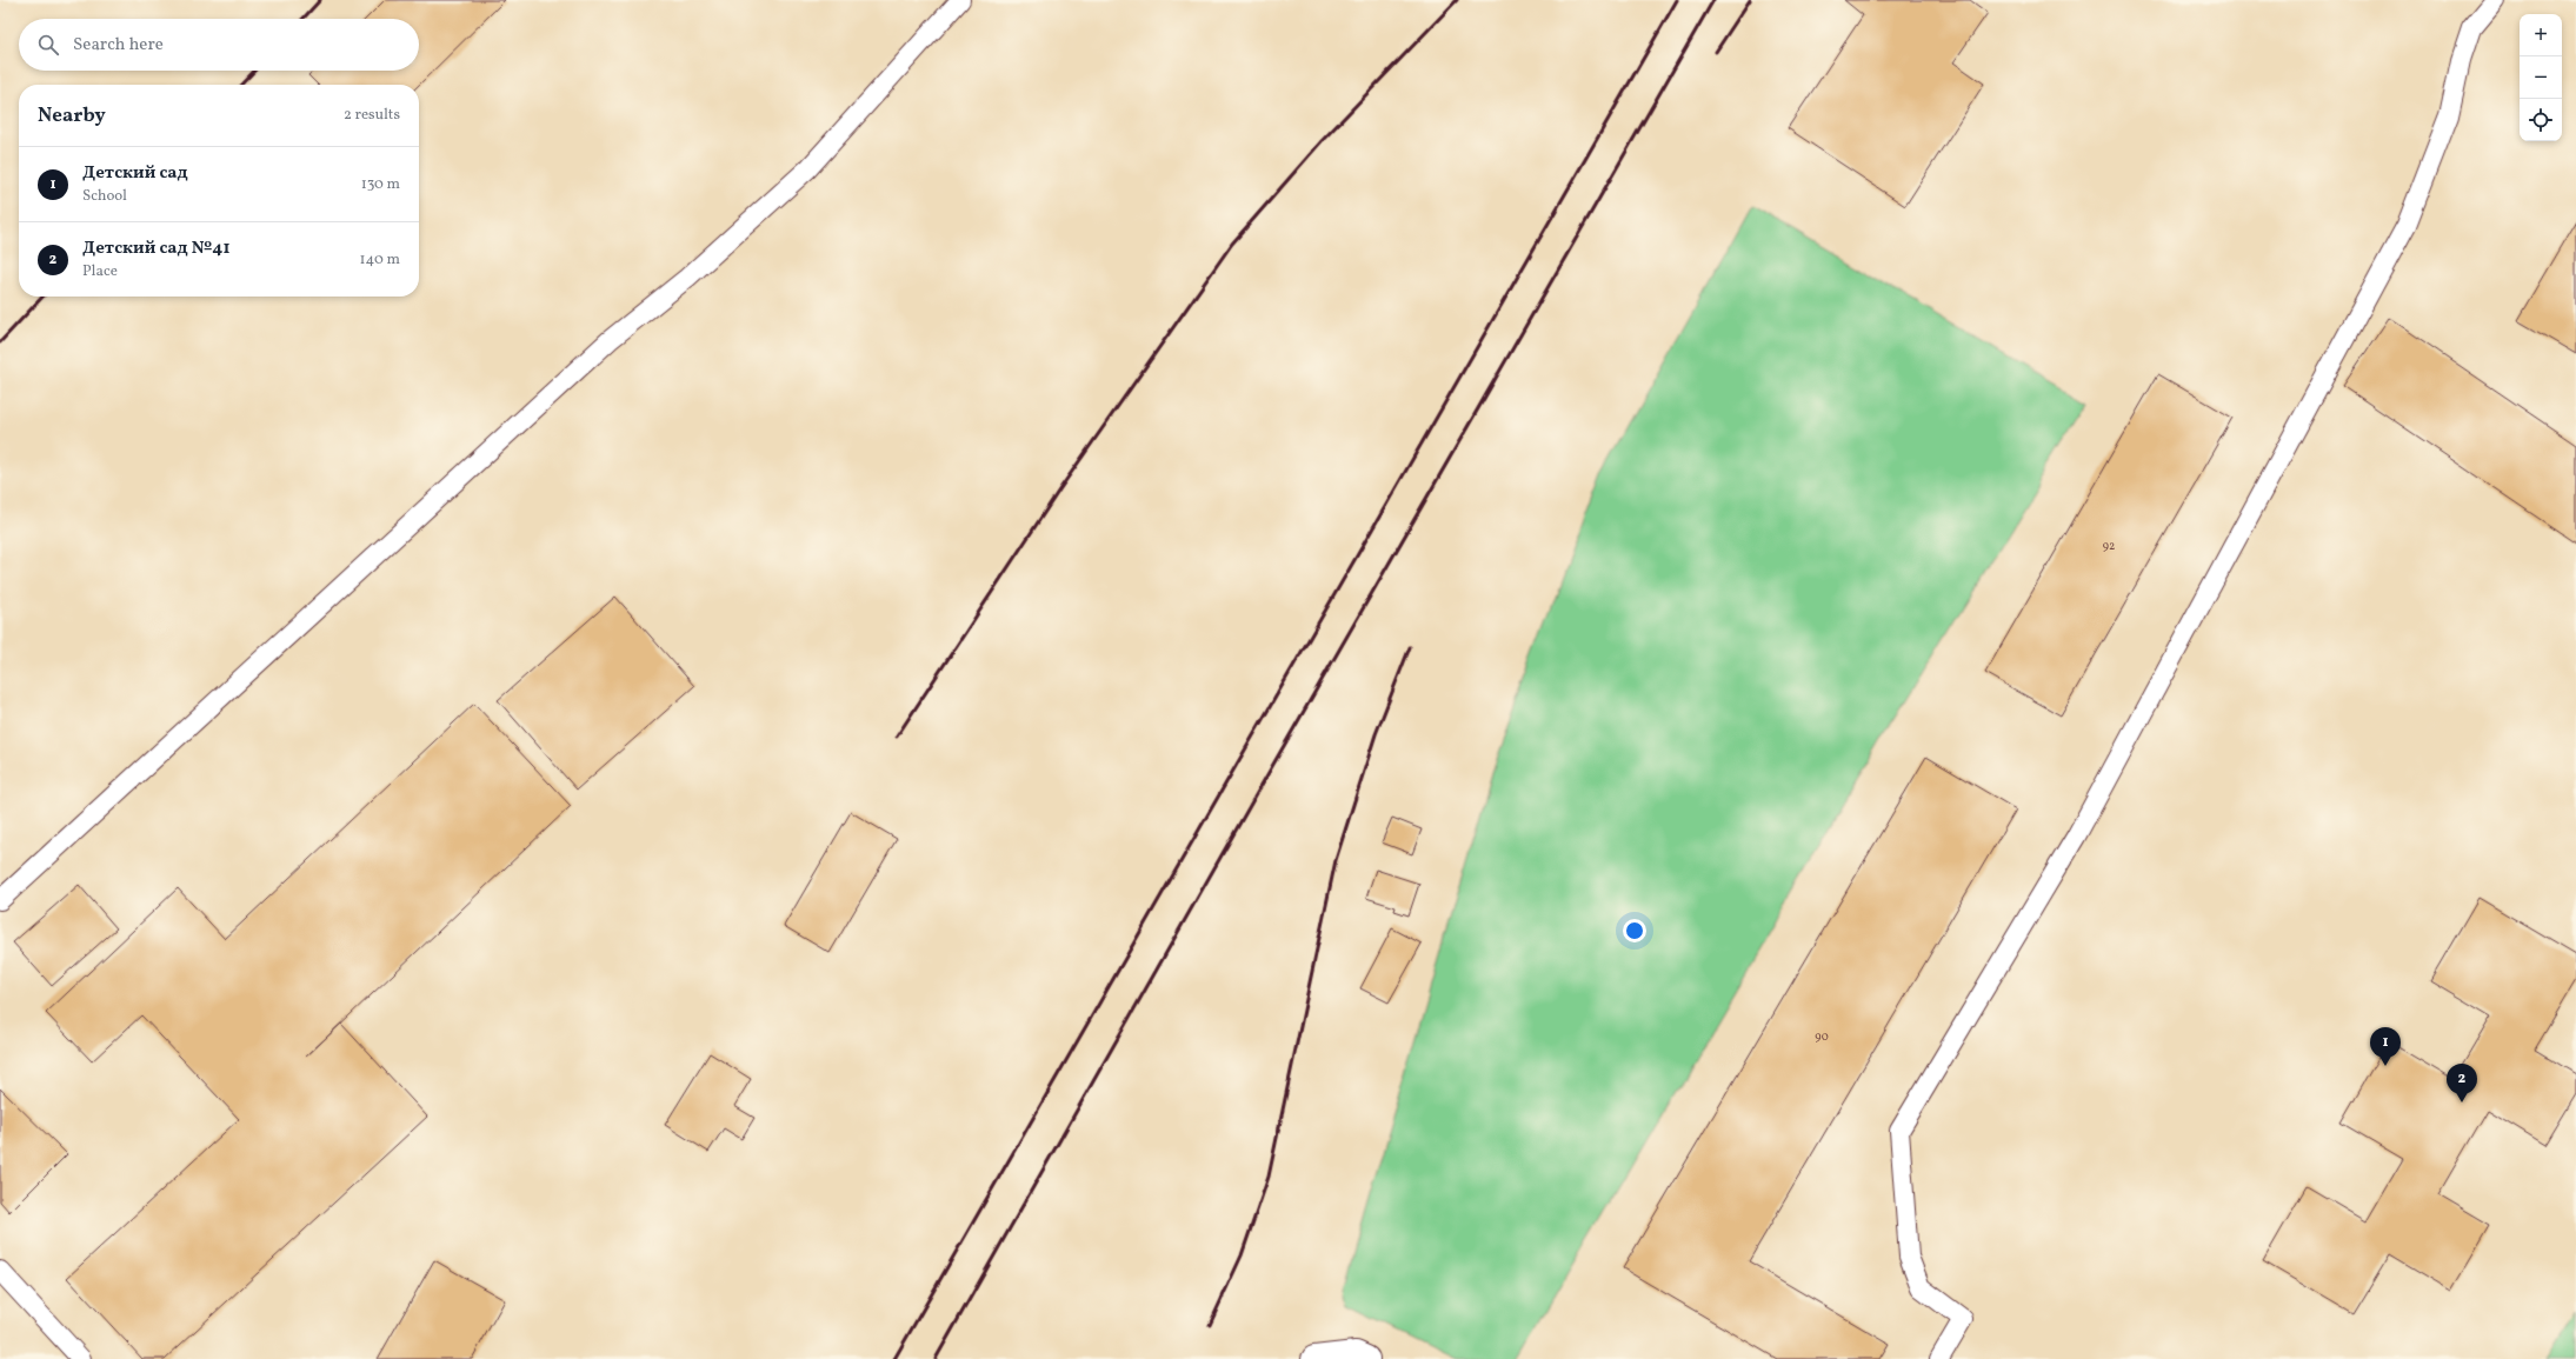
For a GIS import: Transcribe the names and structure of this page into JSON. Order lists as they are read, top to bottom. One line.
{"house_numbers":["92","90"],"page":{"map_buttons":["+","−"],"search":"Search here","heading":["Nearby","2 results"],"list":[{"mark":"1","name":"Детский сад","note":"School","value":"130 m"},{"mark":"2","name":"Детский сад №41","note":"Place","value":"140 m"}],"pins":["1","2"]}}
